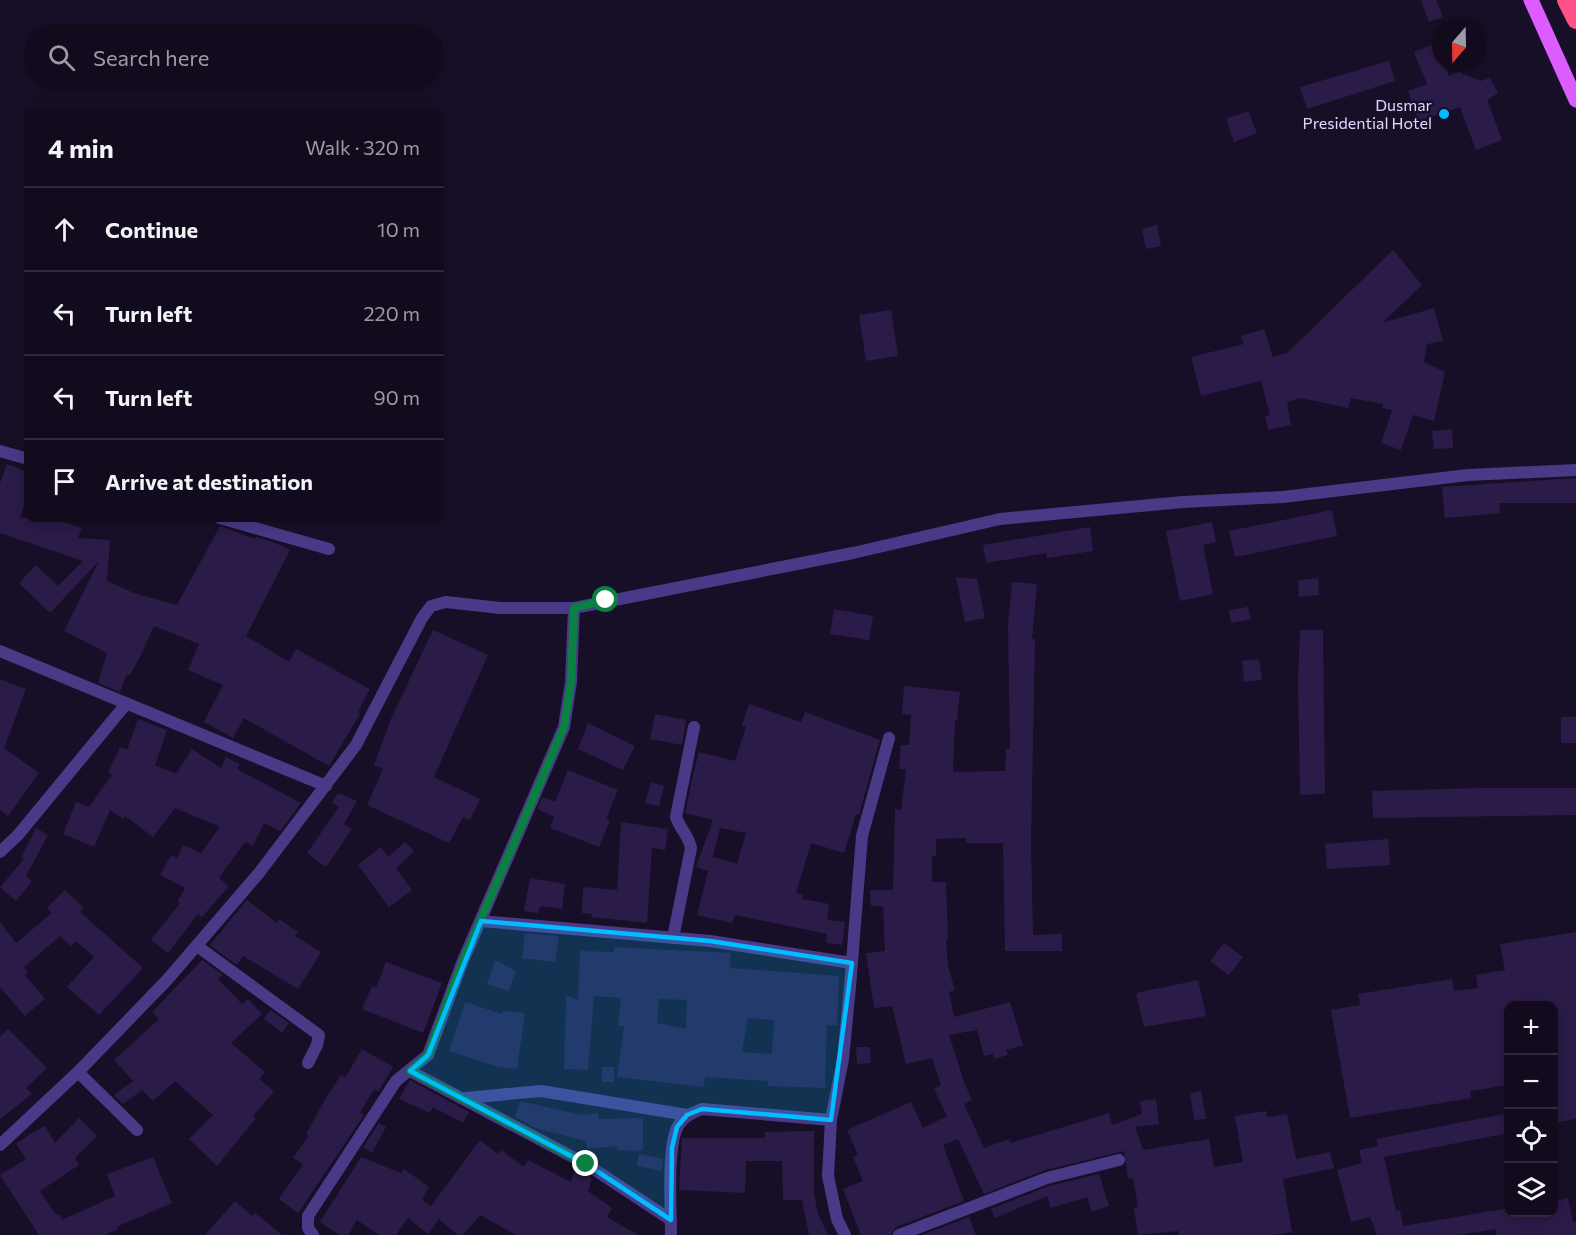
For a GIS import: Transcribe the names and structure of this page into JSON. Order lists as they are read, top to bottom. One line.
{"places":["Dusmar Presidential Hotel"],"north":"bottom","page":{"search":"Search here","heading":["4 min","Walk · 320 m"],"list":[["Continue","10 m"],["Turn left","220 m"],["Turn left","90 m"],"Arrive at destination"],"map_buttons":["+","−"]}}
